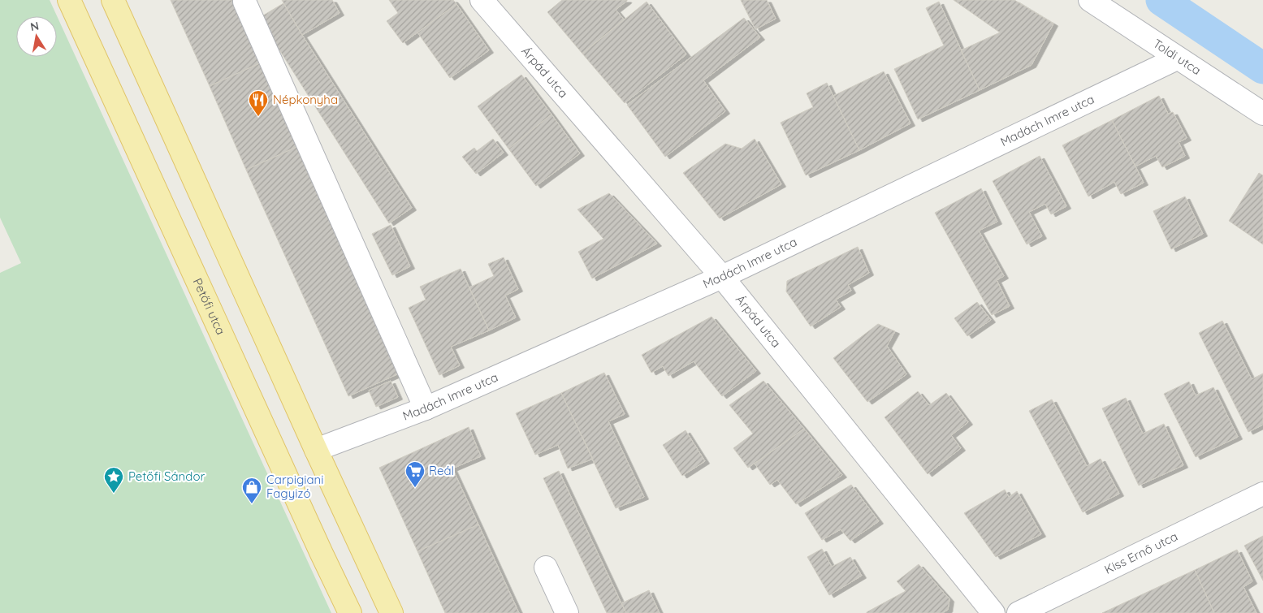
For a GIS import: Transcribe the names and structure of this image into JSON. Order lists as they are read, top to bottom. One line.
{"streets":{"main road":["Petőfi utca"],"street":["Toldi utca","Árpád utca","Madách Imre utca","Kiss Ernő utca"]},"crossings":[["Toldi utca","Madách Imre utca"],["Árpád utca","Madách Imre utca"]],"places":{"restaurant":["Népkonyha"],"supermarket":["Reál"],"place":["Petőfi Sándor"],"shop":["Carpigiani Fagyizó"]},"north":"top"}
